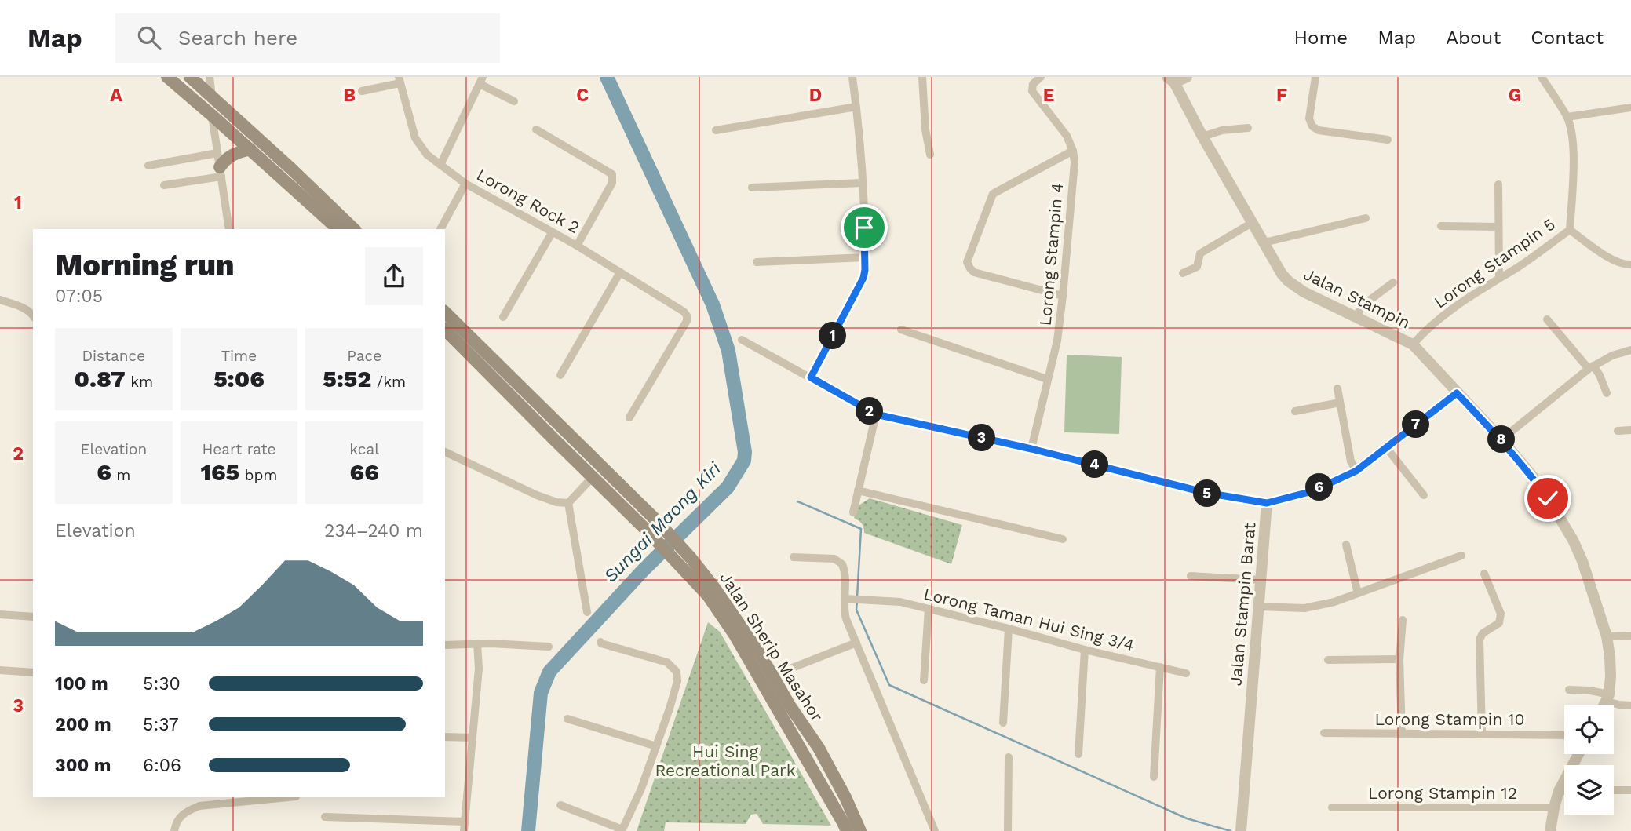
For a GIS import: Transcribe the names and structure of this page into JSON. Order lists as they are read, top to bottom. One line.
{"streets":{"main road":["Jalan Sherip Masahor"],"street":["Lorong Rock 2","Lorong Stampin 4","Lorong Stampin 5","Jalan Stampin","Jalan Stampin Barat","Lorong Taman Hui Sing 3/4","Lorong Stampin 10","Lorong Stampin 12"]},"crossings":[["Lorong Stampin 5","Jalan Stampin"],["Jalan Stampin","Jalan Stampin Barat"]],"water":["Sungai Maong Kiri"],"parks":["Hui Sing Recreational Park"],"page":{"header":"Map","search":"Search here","nav":["Home","Map","About","Contact"],"heading":["Morning run","07:05"],"pins":["1","2","7","3","8","4","6","5"],"stats":[["Distance","0.87 km"],["Time","5:06"],["Pace","5:52 /km"],["Elevation","6 m"],["Heart rate","165 bpm"],["kcal","66"]],"chart":["Elevation","234–240 m"],"list":[{"name":"100 m","note":"5:30"},{"name":"200 m","note":"5:37"},{"name":"300 m","note":"6:06"}]},"grid":{"columns":["A","B","C","D","E","F","G"],"rows":["1","2","3"]}}
